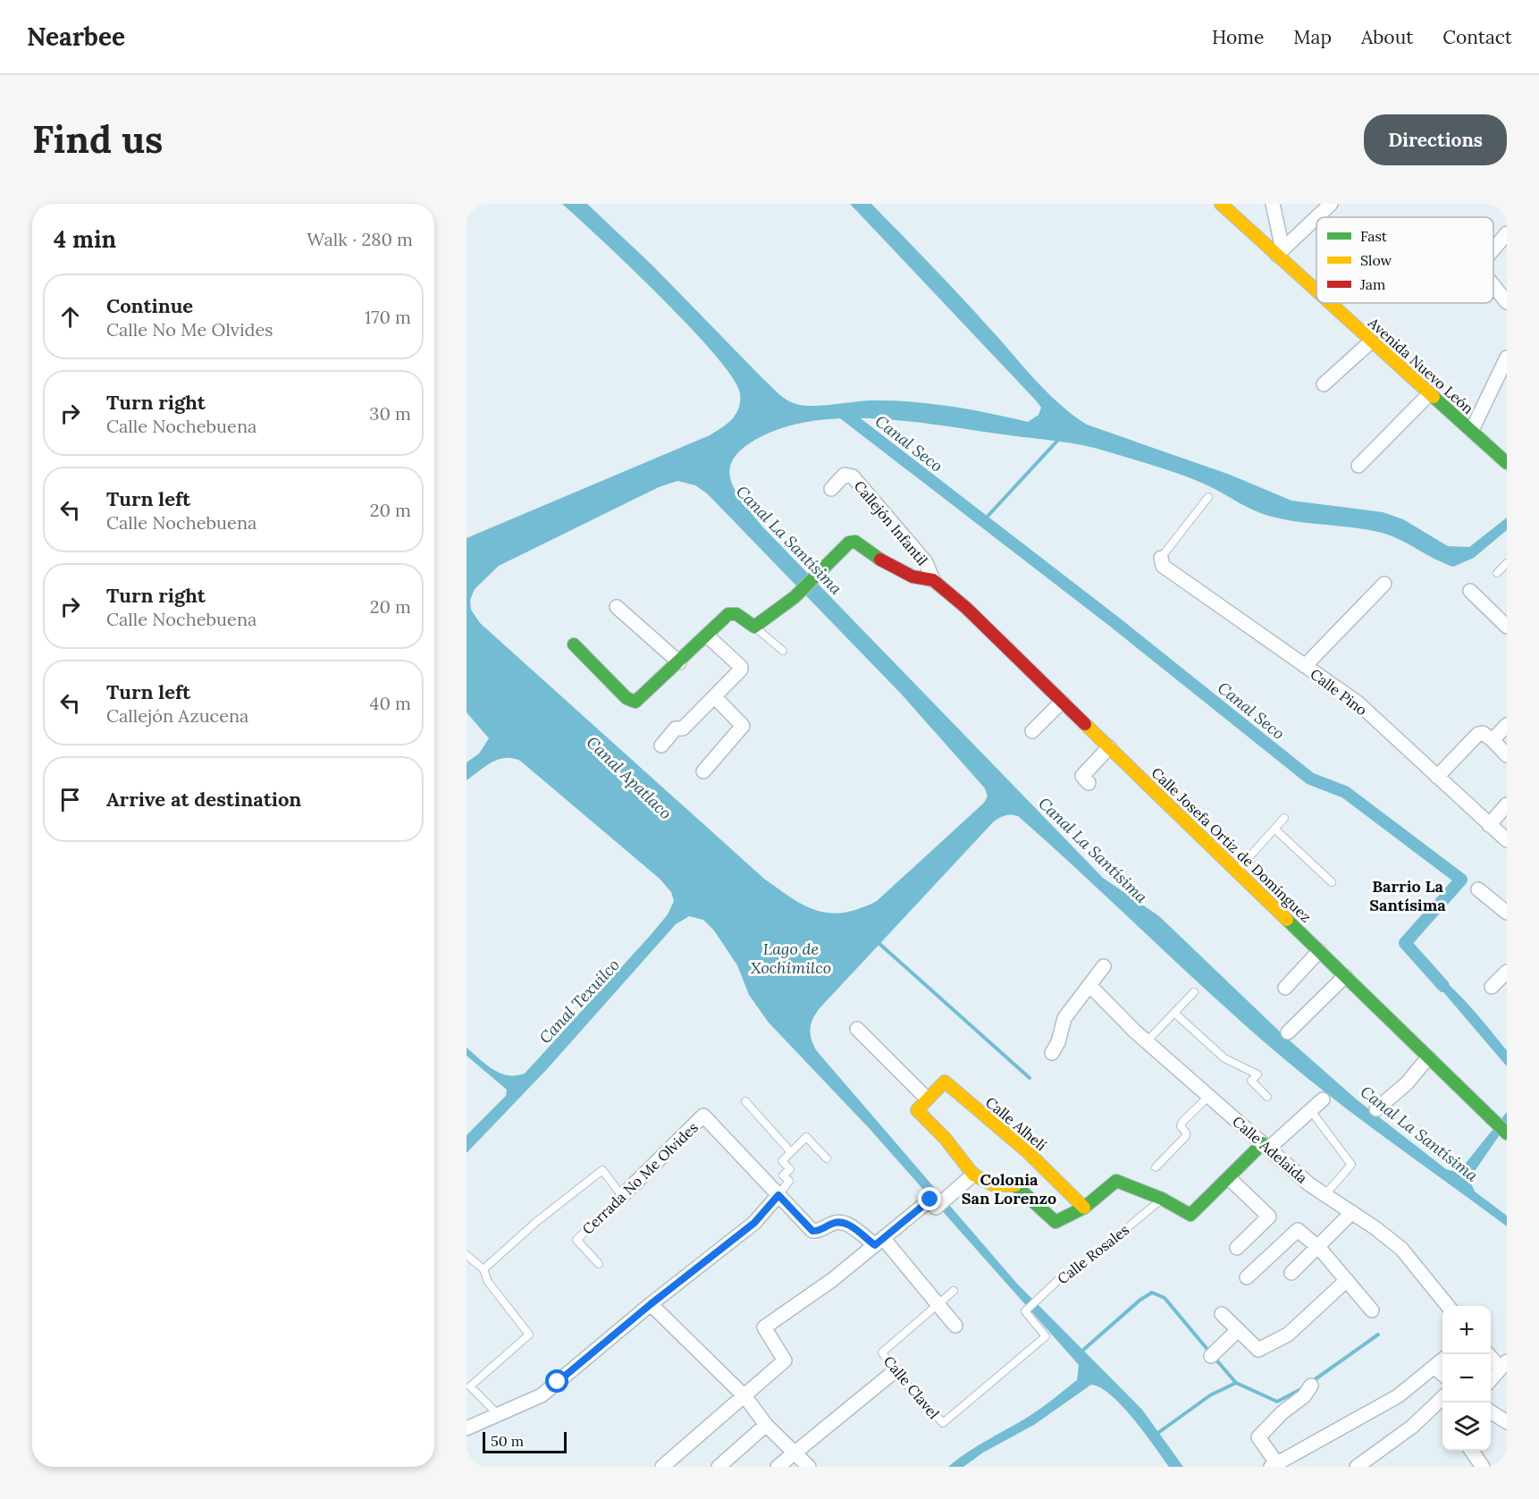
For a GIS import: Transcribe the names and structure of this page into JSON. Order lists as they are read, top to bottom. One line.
{"streets":{"street":["Avenida Nuevo León","Callejón Infantil","Calle Pino","Calle Josefa Ortiz de Domínguez","Calle Alhelí","Calle Adelaida","Cerrada No Me Olvides"],"lane":["Calle Rosales","Calle Clavel"]},"crossings":[["Callejón Infantil","Calle Josefa Ortiz de Domínguez"],["Calle Rosales","Calle Clavel"]],"districts":["Barrio La Santísima","Colonia San Lorenzo"],"water":["Canal Seco","Canal La Santísima","Canal Apatlaco","Lago de Xochimilco","Canal Texuilco"],"legend":["Fast","Slow","Jam"],"scale_bar":"50 m","page":{"header":"Nearbee","nav":["Home","Map","About","Contact"],"buttons":"Directions","title":"Find us","heading":["4 min","Walk · 280 m"],"list":[["Continue","Calle No Me Olvides","170 m"],["Turn right","Calle Nochebuena","30 m"],["Turn left","Calle Nochebuena","20 m"],["Turn right","Calle Nochebuena","20 m"],["Turn left","Callejón Azucena","40 m"],"Arrive at destination"],"map_buttons":["+","−"],"scale":"50 m"}}
